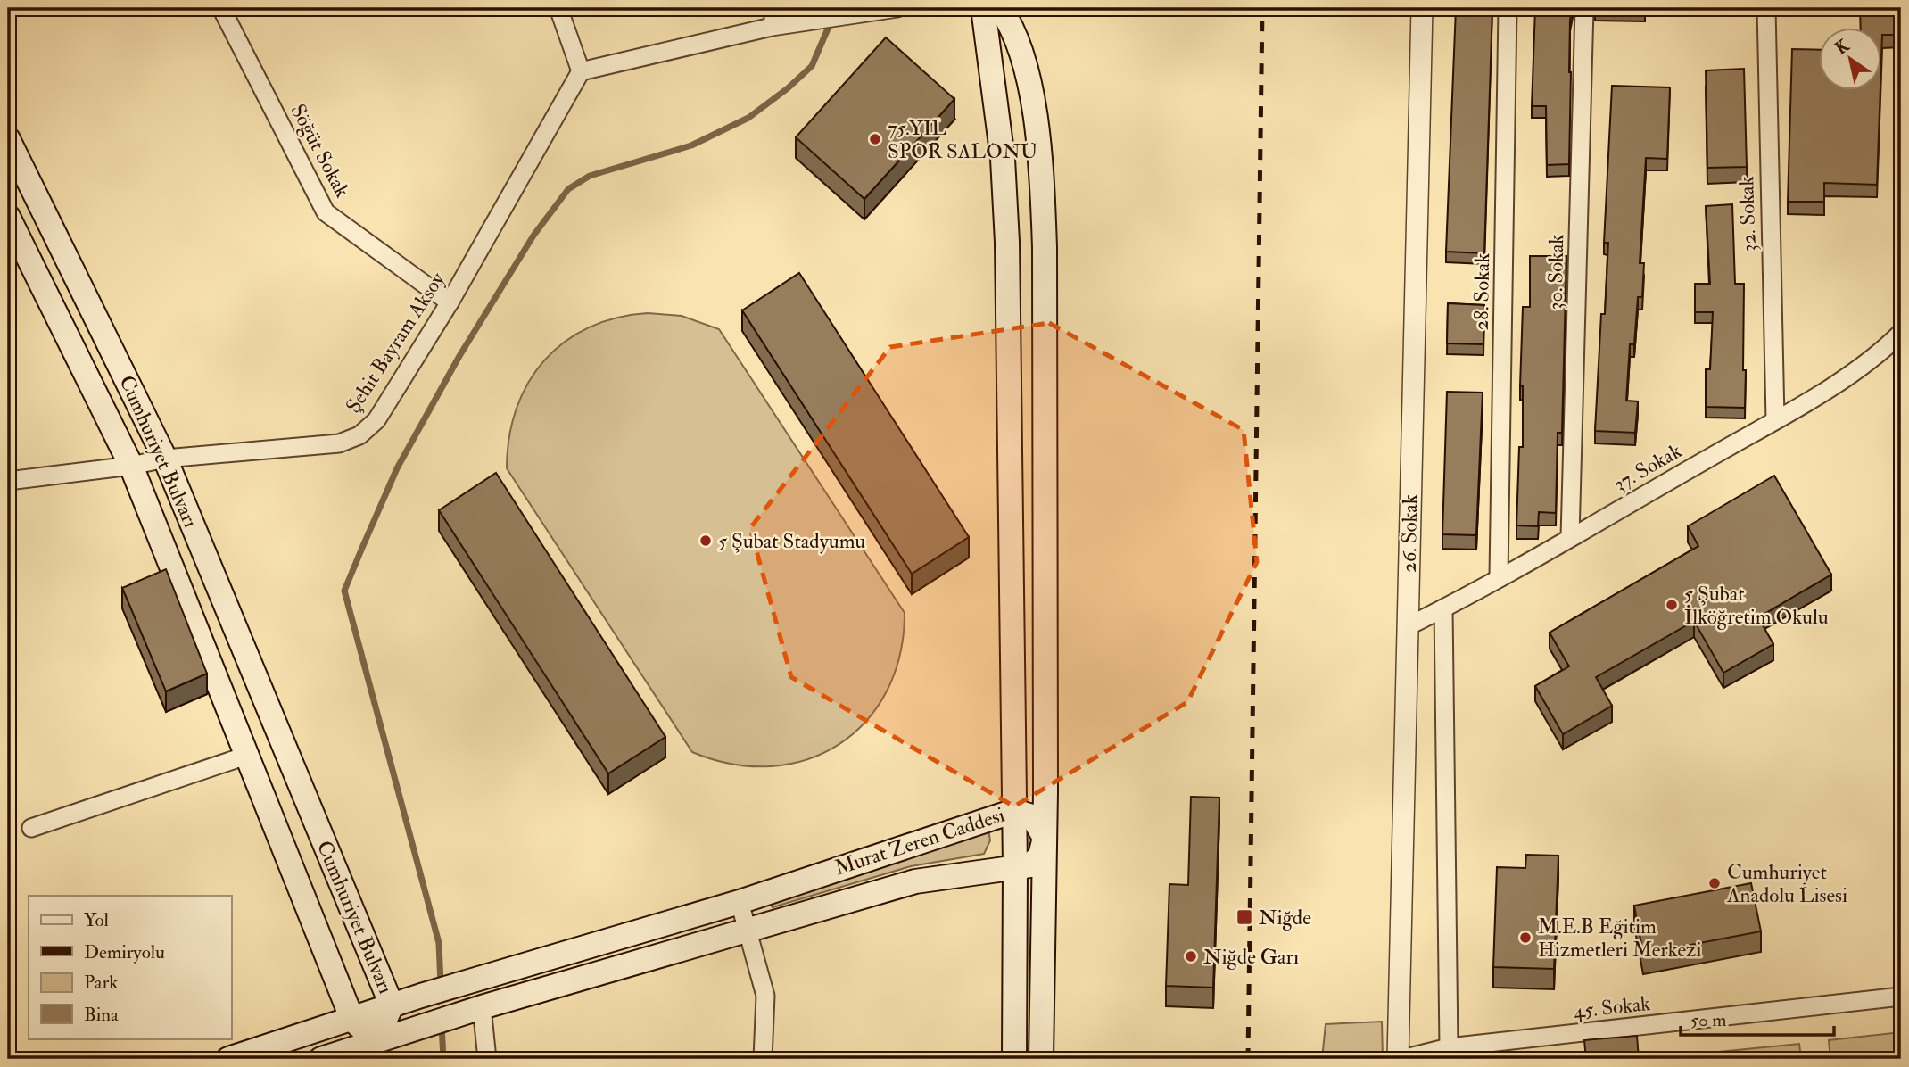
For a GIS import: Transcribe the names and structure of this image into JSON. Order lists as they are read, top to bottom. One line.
{"streets":{"main road":["Cumhuriyet Bulvarı","Murat Zeren Caddesi"],"street":["Söğüt Sokak","32. Sokak","30. Sokak","28. Sokak","Şehit Bayram Aksoy","37. Sokak","26. Sokak","45. Sokak"]},"crossings":[["Söğüt Sokak","Şehit Bayram Aksoy"],["32. Sokak","37. Sokak"],["30. Sokak","37. Sokak"],["28. Sokak","37. Sokak"],["Şehit Bayram Aksoy","Cumhuriyet Bulvarı"],["Cumhuriyet Bulvarı","Murat Zeren Caddesi"],["37. Sokak","26. Sokak"],["26. Sokak","45. Sokak"]],"places":{"other":["75.YIL SPOR SALONU","5 Şubat Stadyumu","5 Şubat İlköğretim Okulu","Cumhuriyet Anadolu Lisesi","M.E.B Eğitim Hizmetleri Merkezi","Niğde Garı"],"transit":["Niğde"]},"legend":["Yol","Demiryolu","Park","Bina"],"scale_bar":"50 m","north":"top left"}
